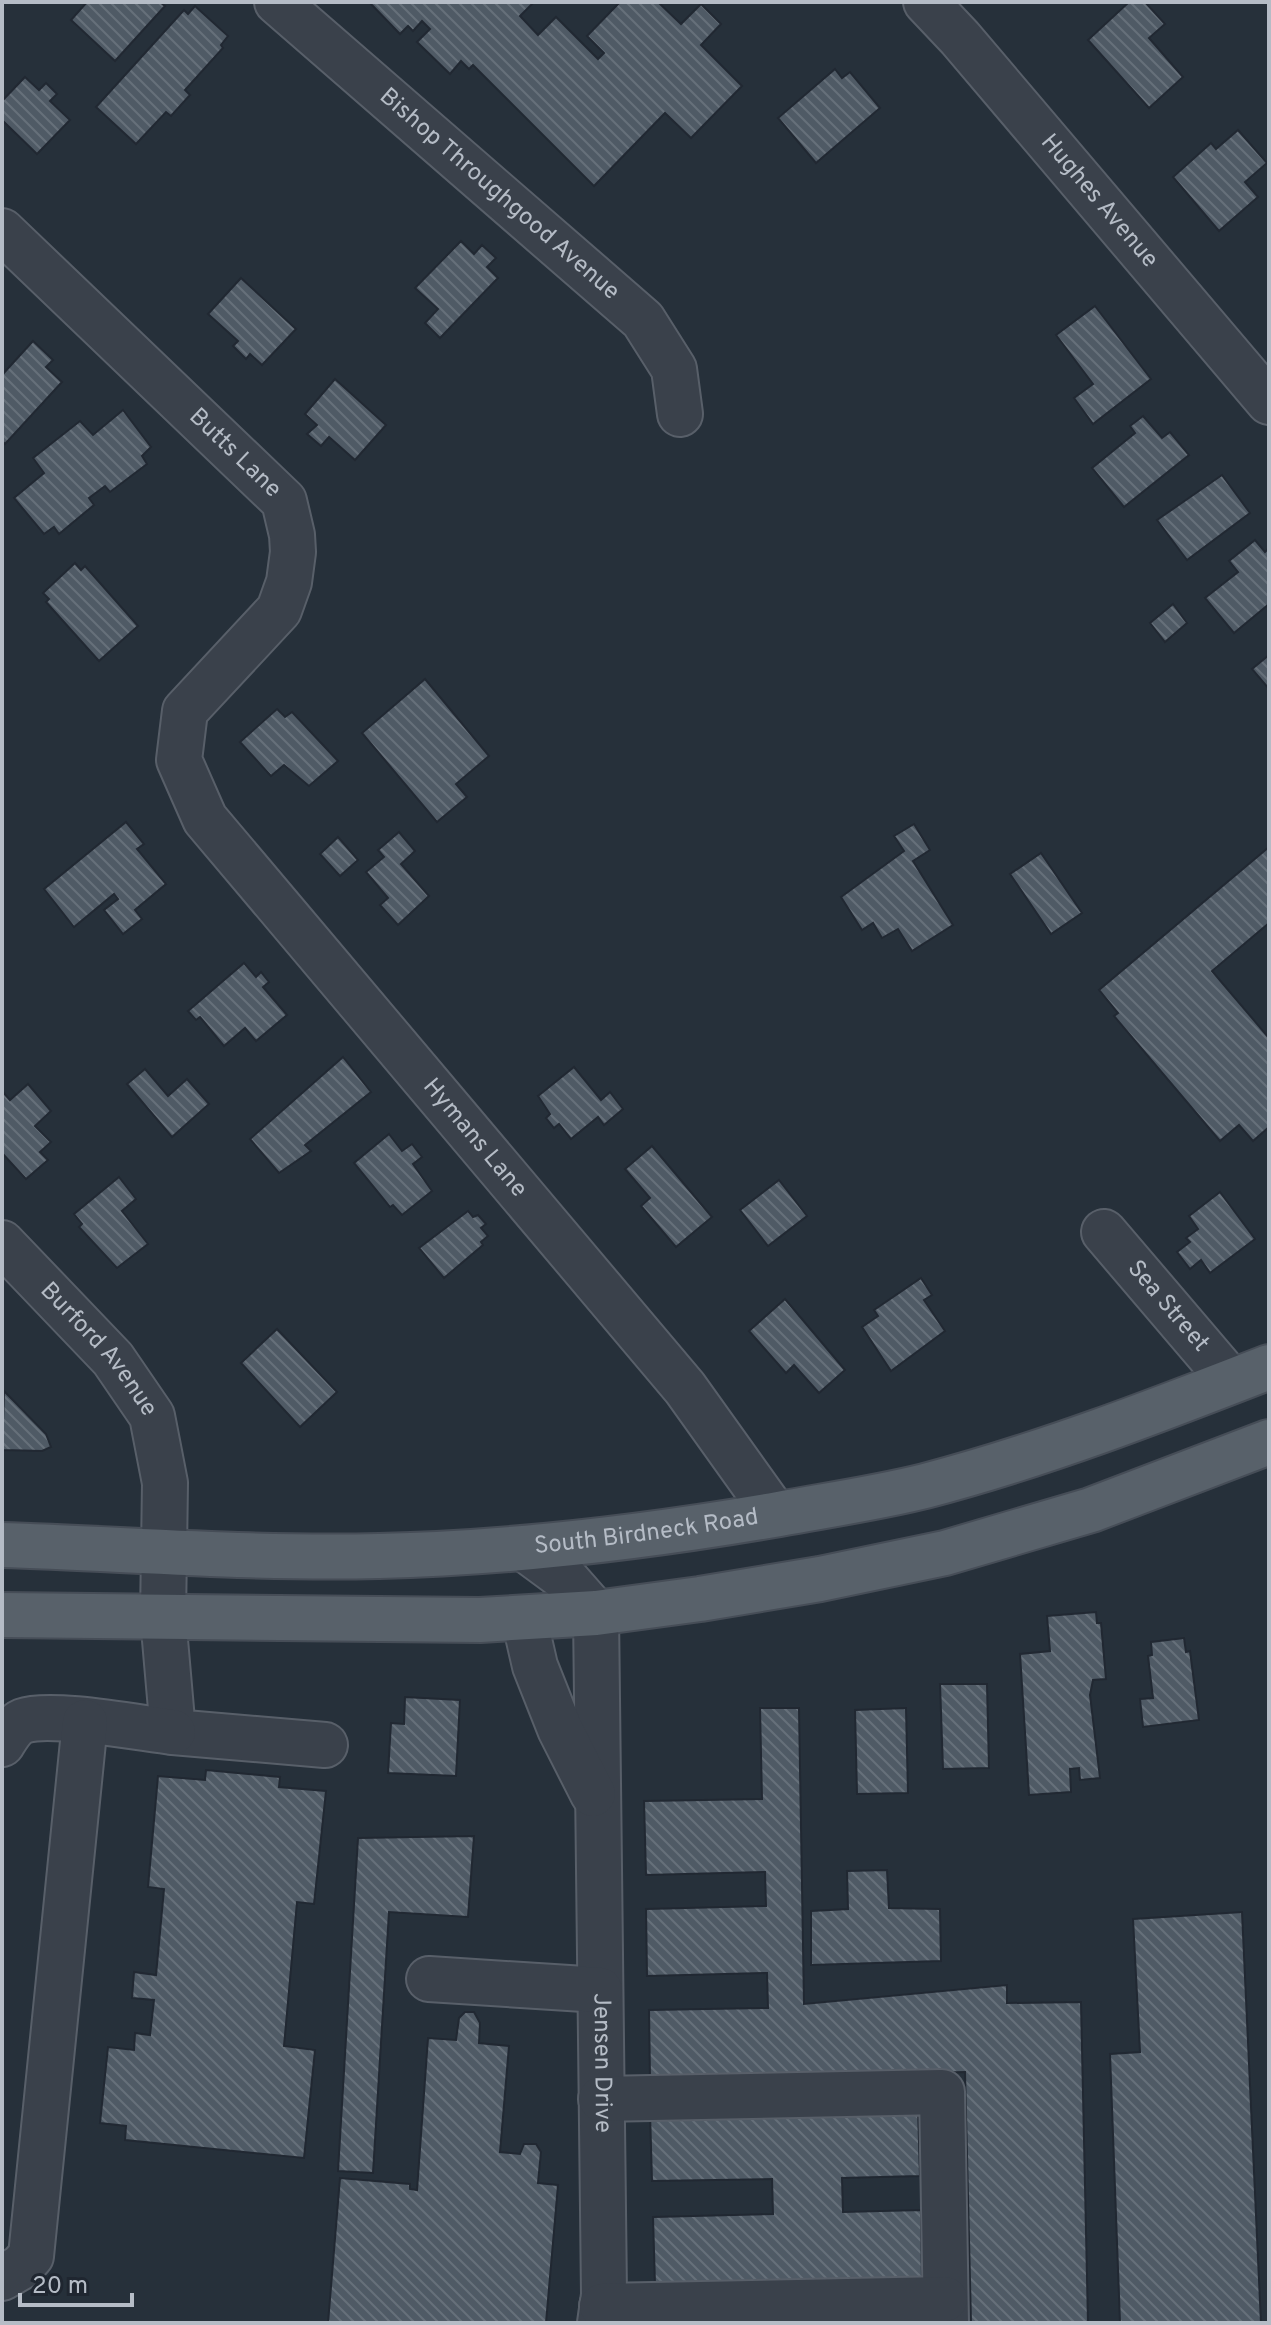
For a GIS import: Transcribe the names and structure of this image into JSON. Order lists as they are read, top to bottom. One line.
{"streets":{"main road":["South Birdneck Road"],"street":["Bishop Throughgood Avenue","Hughes Avenue","Butts Lane","Hymans Lane","Sea Street","Burford Avenue","Jensen Drive"]},"crossings":[["Butts Lane","Hymans Lane"],["Hymans Lane","South Birdneck Road"],["Sea Street","South Birdneck Road"],["Burford Avenue","South Birdneck Road"]],"scale_bar":"20 m"}
